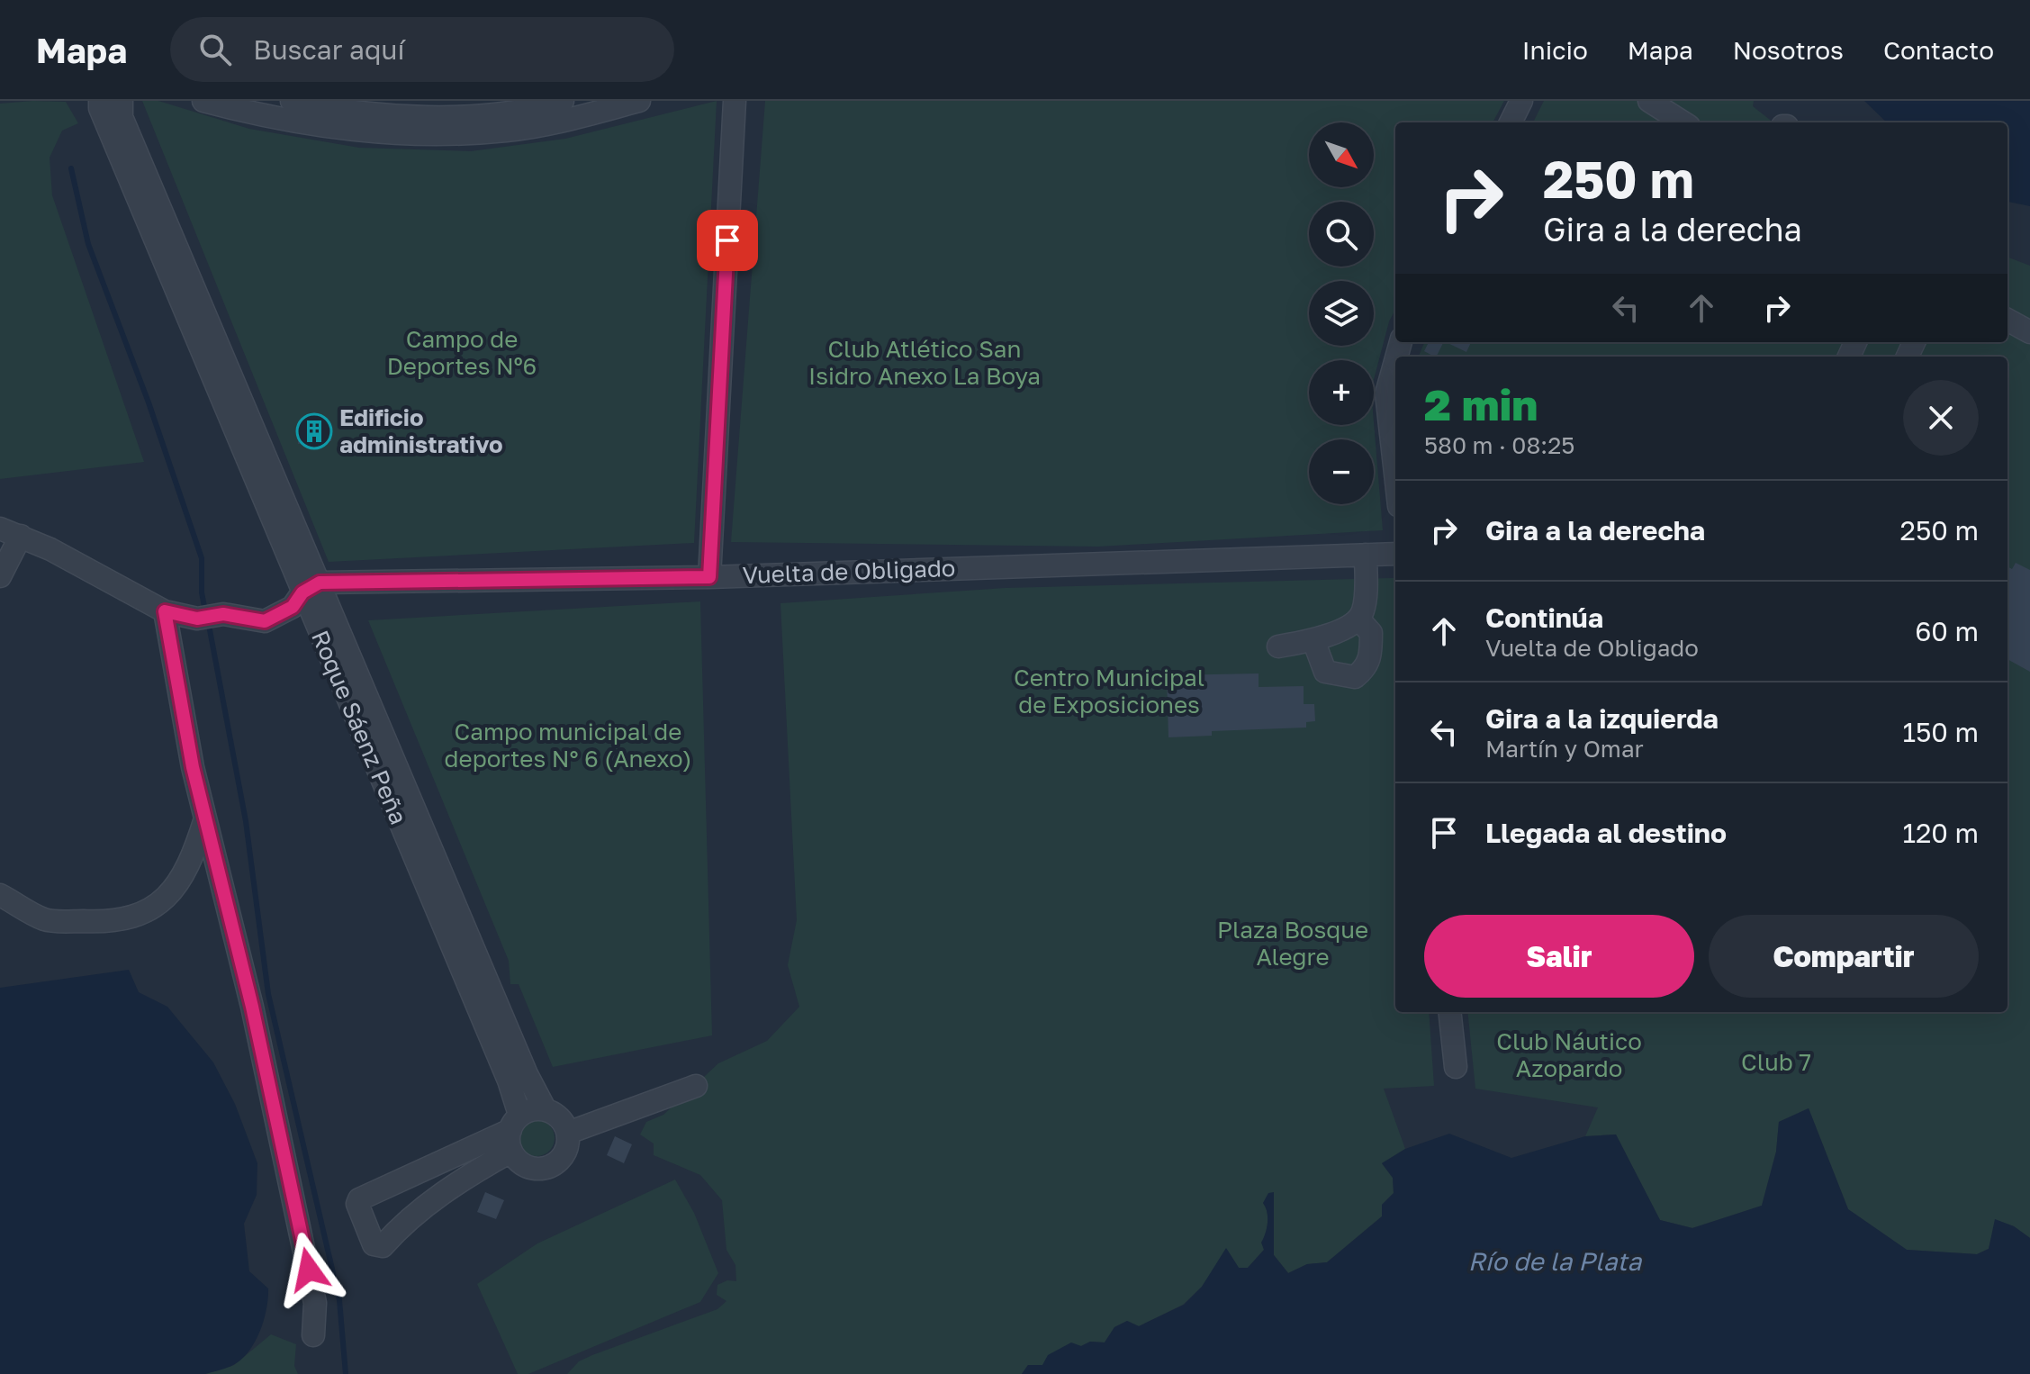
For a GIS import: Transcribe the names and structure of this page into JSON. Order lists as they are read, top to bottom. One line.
{"streets":{"street":["Vuelta de Obligado","Roque Sáenz Peña"]},"crossings":[["Vuelta de Obligado","Roque Sáenz Peña"]],"water":["Río de la Plata"],"parks":["Campo de Deportes Nº6","Club Atlético San Isidro Anexo La Boya","Centro Municipal de Exposiciones","Campo municipal de deportes N° 6 (Anexo)","Plaza Bosque Alegre","Club Náutico Azopardo","Club 7"],"places":{"building":["Edificio administrativo"]},"north":"bottom right","page":{"header":"Mapa","search":"Buscar aquí","nav":["Inicio","Mapa","Nosotros","Contacto"],"map_buttons":["+","−"],"turn":["250 m","Gira a la derecha"],"heading":["2 min","580 m · 08:25"],"list":[{"name":"Gira a la derecha","value":"250 m"},{"name":"Continúa","note":"Vuelta de Obligado","value":"60 m"},{"name":"Gira a la izquierda","note":"Martín y Omar","value":"150 m"},{"name":"Llegada al destino","value":"120 m"}],"buttons":["Salir","Compartir"]}}
